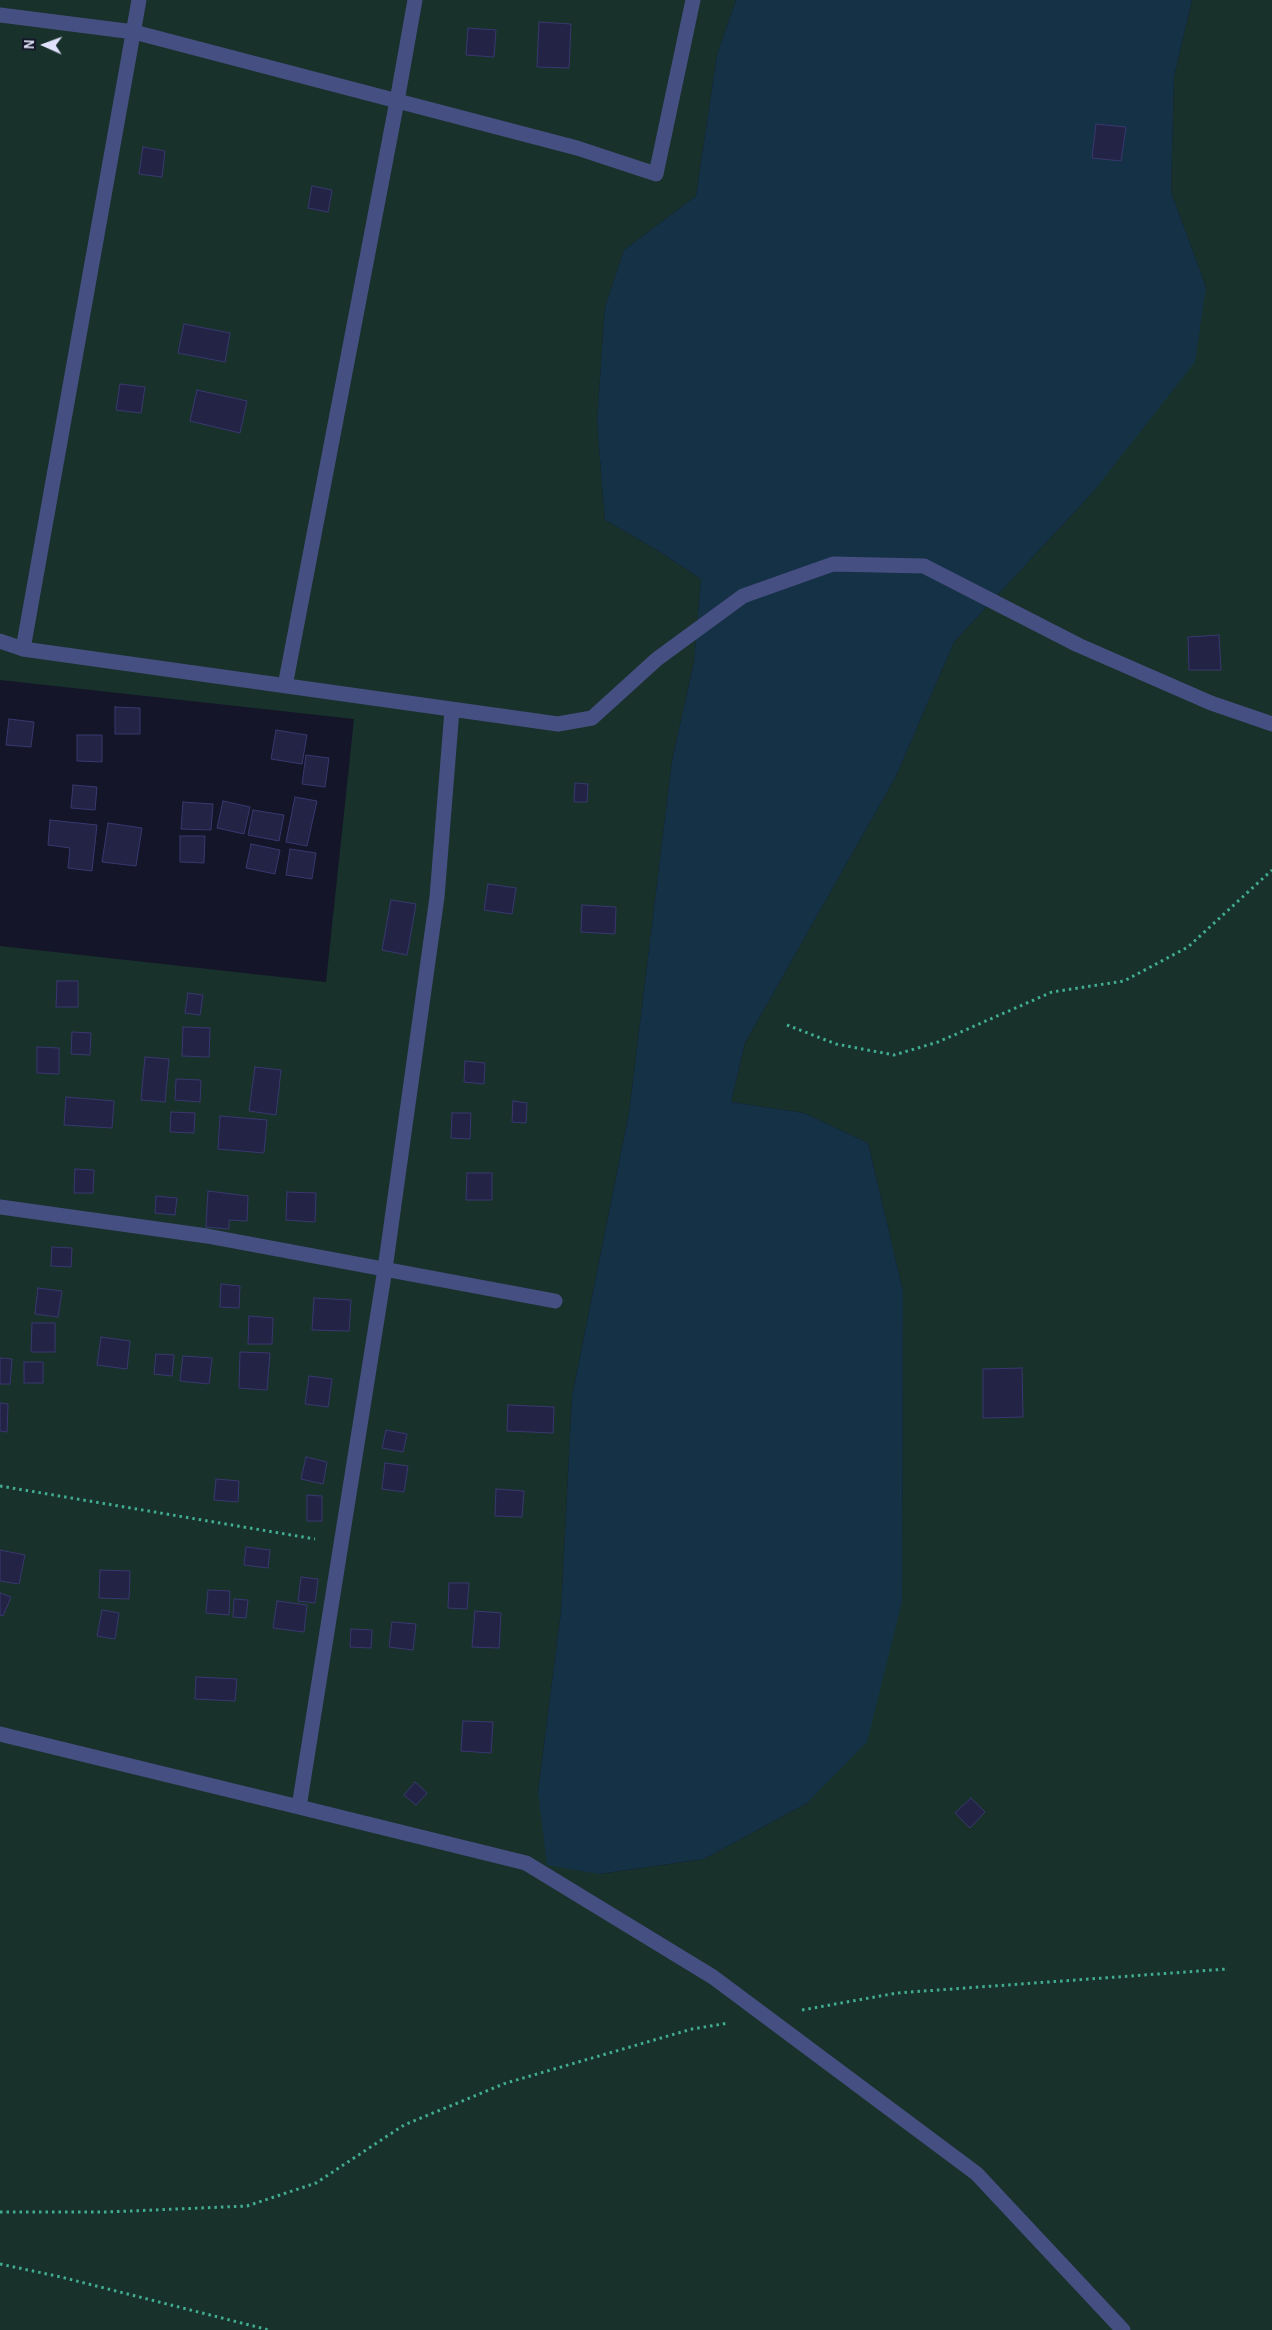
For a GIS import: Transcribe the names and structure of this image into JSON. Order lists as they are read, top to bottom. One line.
{"north":"left"}
